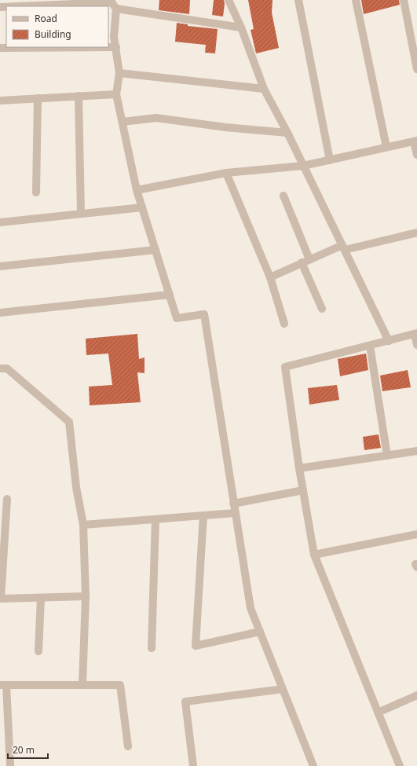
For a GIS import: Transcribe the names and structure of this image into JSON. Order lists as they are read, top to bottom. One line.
{"legend":["Road","Building"],"scale_bar":"20 m"}
